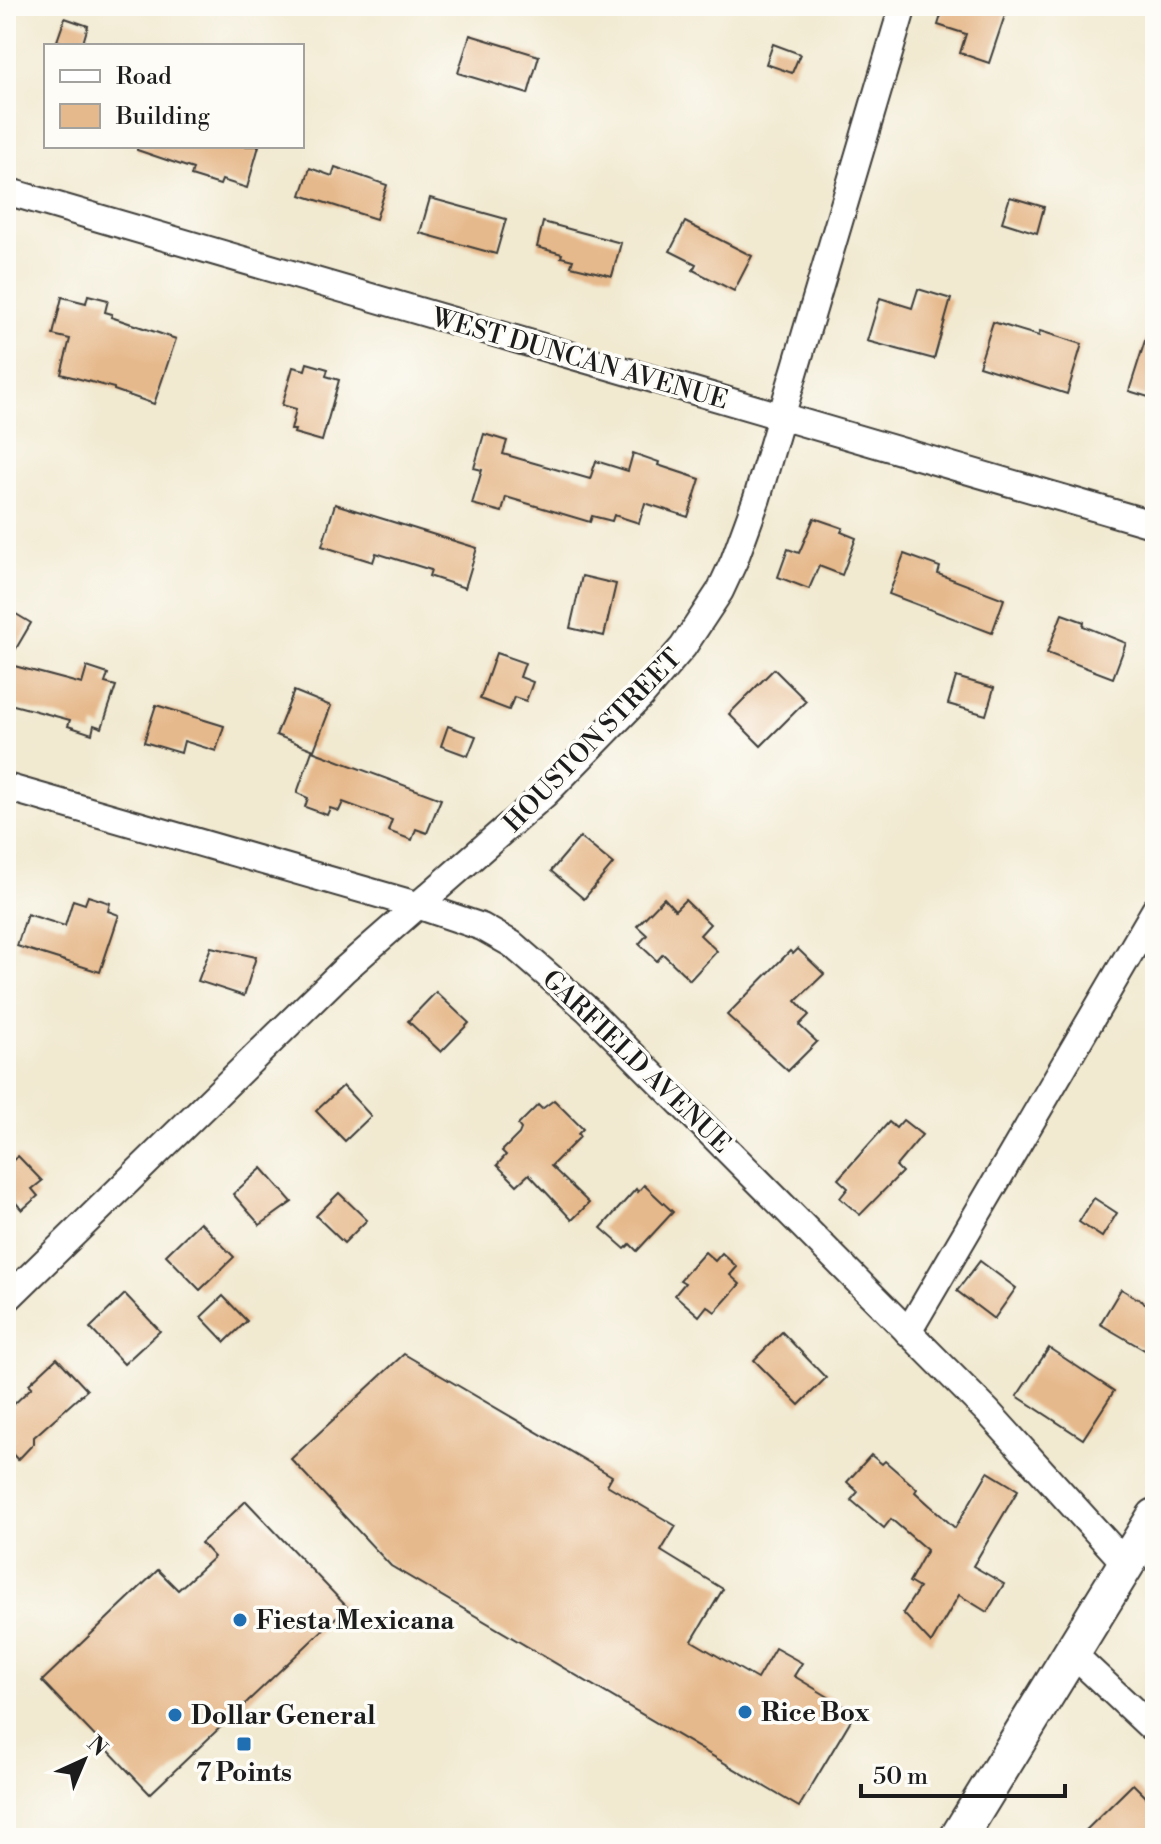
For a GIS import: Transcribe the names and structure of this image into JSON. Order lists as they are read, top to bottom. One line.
{"streets":{"street":["WEST DUNCAN AVENUE","HOUSTON STREET","GARFIELD AVENUE"]},"crossings":[["WEST DUNCAN AVENUE","HOUSTON STREET"],["HOUSTON STREET","GARFIELD AVENUE"]],"places":{"other":["Fiesta Mexicana","Rice Box","Dollar General"],"transit":["7 Points"]},"legend":["Road","Building"],"scale_bar":"50 m","north":"top right"}
